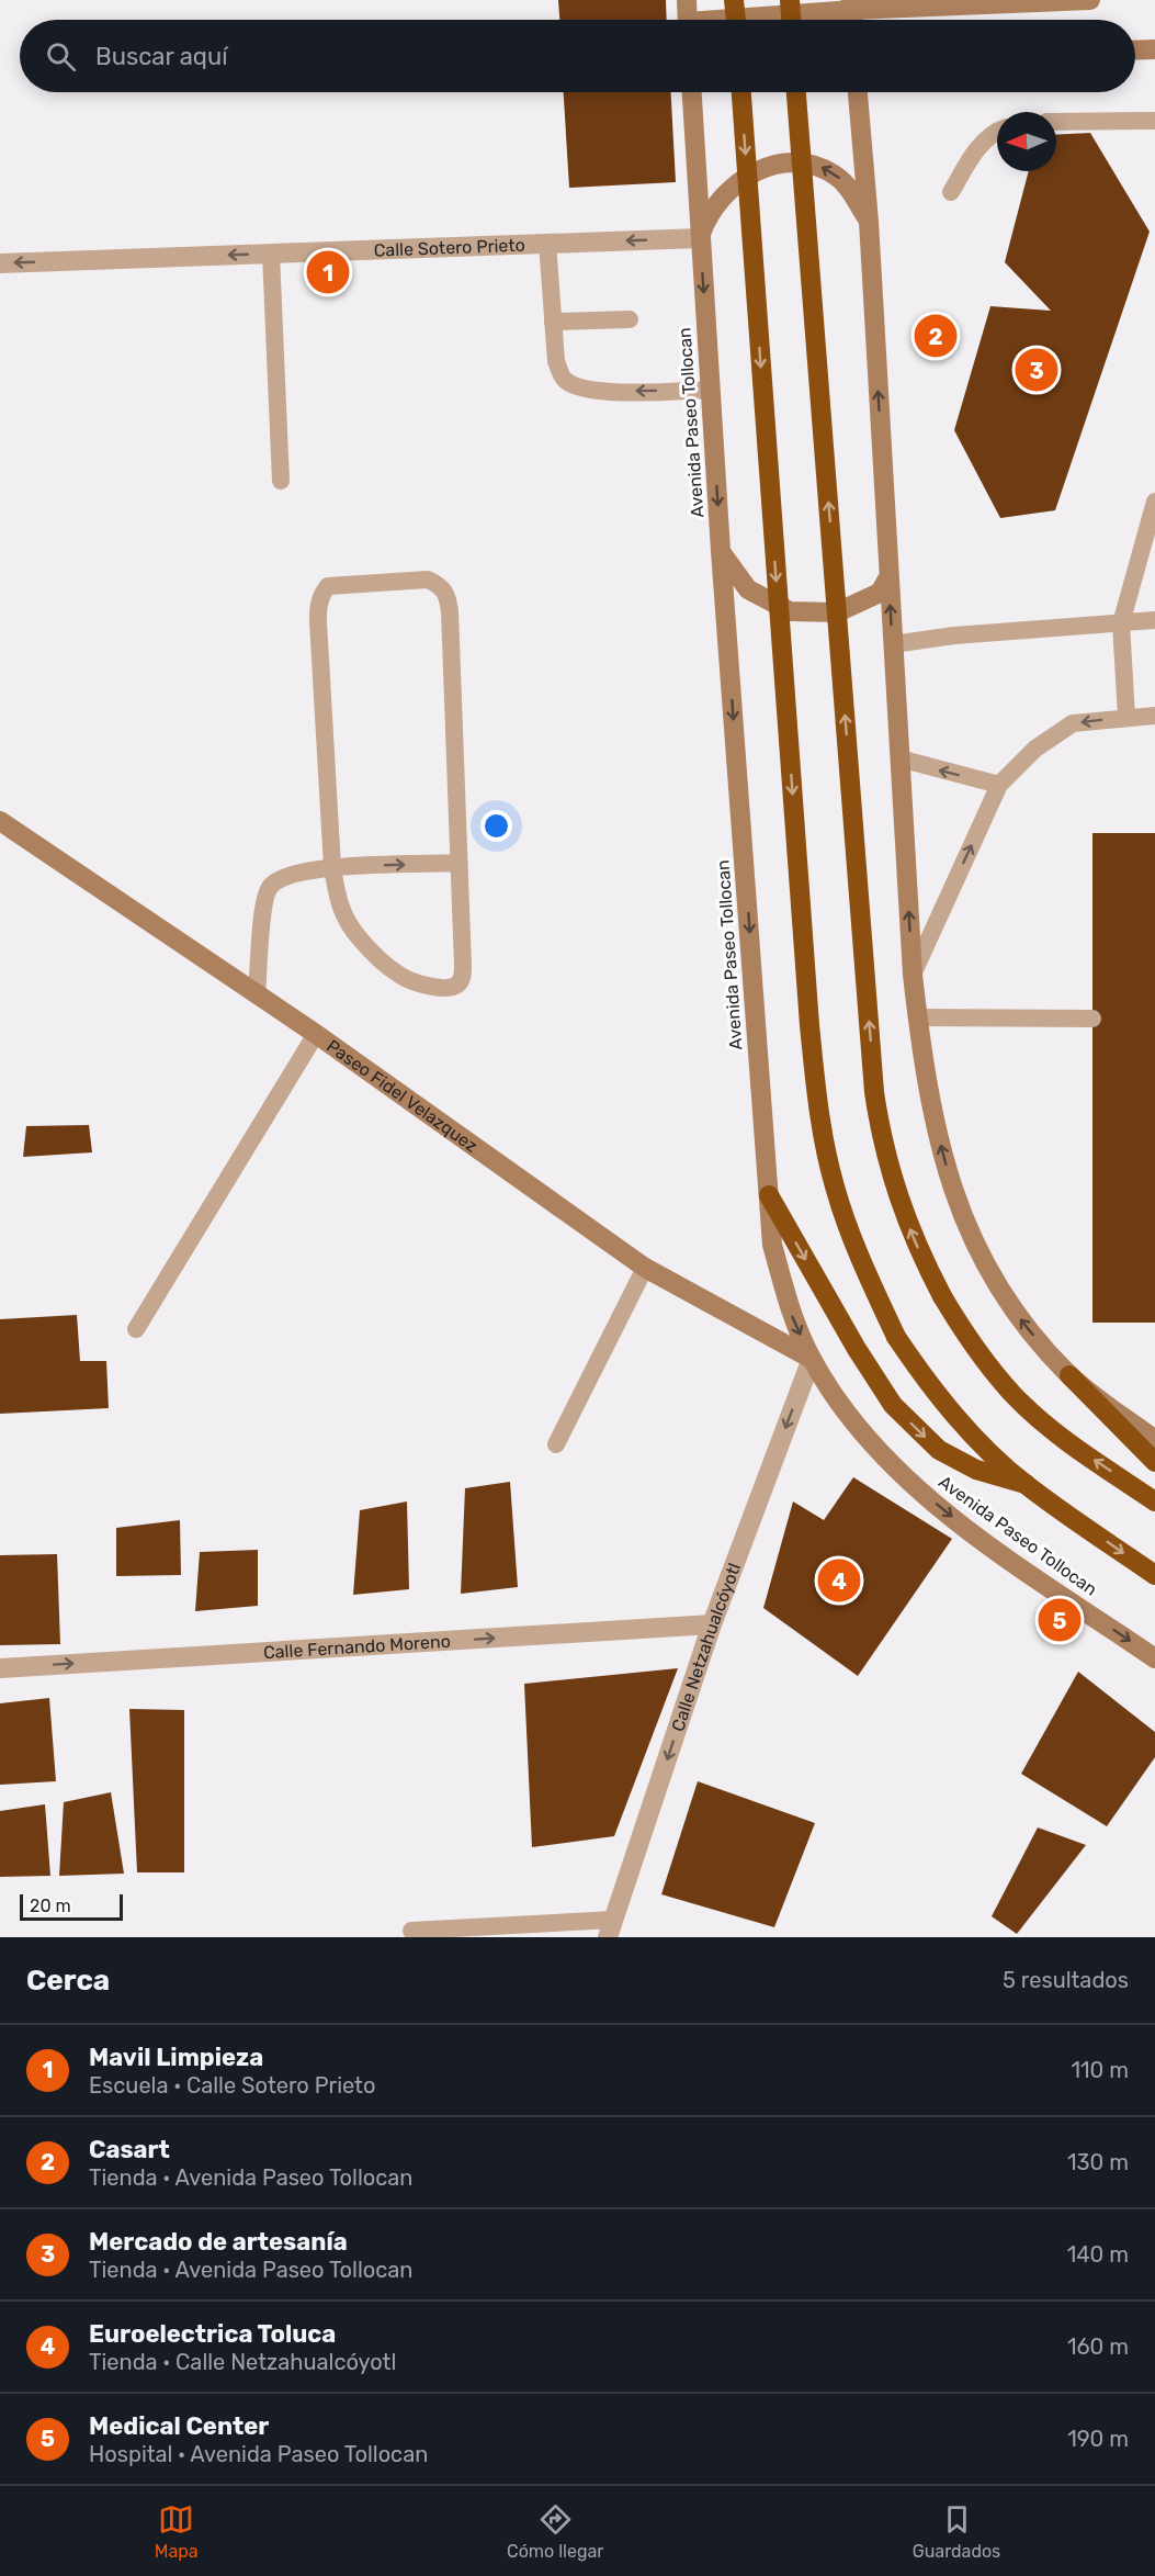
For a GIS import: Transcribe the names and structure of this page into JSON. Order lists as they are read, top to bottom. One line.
{"streets":{"main road":["Avenida Paseo Tollocan","Paseo Fidel Velazquez"],"street":["Calle Sotero Prieto","Calle Fernando Moreno","Calle Netzahualcóyotl"]},"crossings":[["Calle Sotero Prieto","Avenida Paseo Tollocan"],["Avenida Paseo Tollocan","Paseo Fidel Velazquez"],["Avenida Paseo Tollocan","Calle Netzahualcóyotl"],["Paseo Fidel Velazquez","Calle Netzahualcóyotl"],["Calle Fernando Moreno","Calle Netzahualcóyotl"]],"one_way":["Calle Sotero Prieto","Calle Fernando Moreno","Calle Netzahualcóyotl"],"scale_bar":"20 m","north":"left","page":{"search":"Buscar aquí","pins":["1","2","3","4","5"],"scale":"20 m","heading":["Cerca","5 resultados"],"list":[{"mark":"1","name":"Mavil Limpieza","note":"Escuela · Calle Sotero Prieto","value":"110 m"},{"mark":"2","name":"Casart","note":"Tienda · Avenida Paseo Tollocan","value":"130 m"},{"mark":"3","name":"Mercado de artesanía","note":"Tienda · Avenida Paseo Tollocan","value":"140 m"},{"mark":"4","name":"Euroelectrica Toluca","note":"Tienda · Calle Netzahualcóyotl","value":"160 m"},{"mark":"5","name":"Medical Center","note":"Hospital · Avenida Paseo Tollocan","value":"190 m"}],"nav":["Mapa","Cómo llegar","Guardados"]}}
